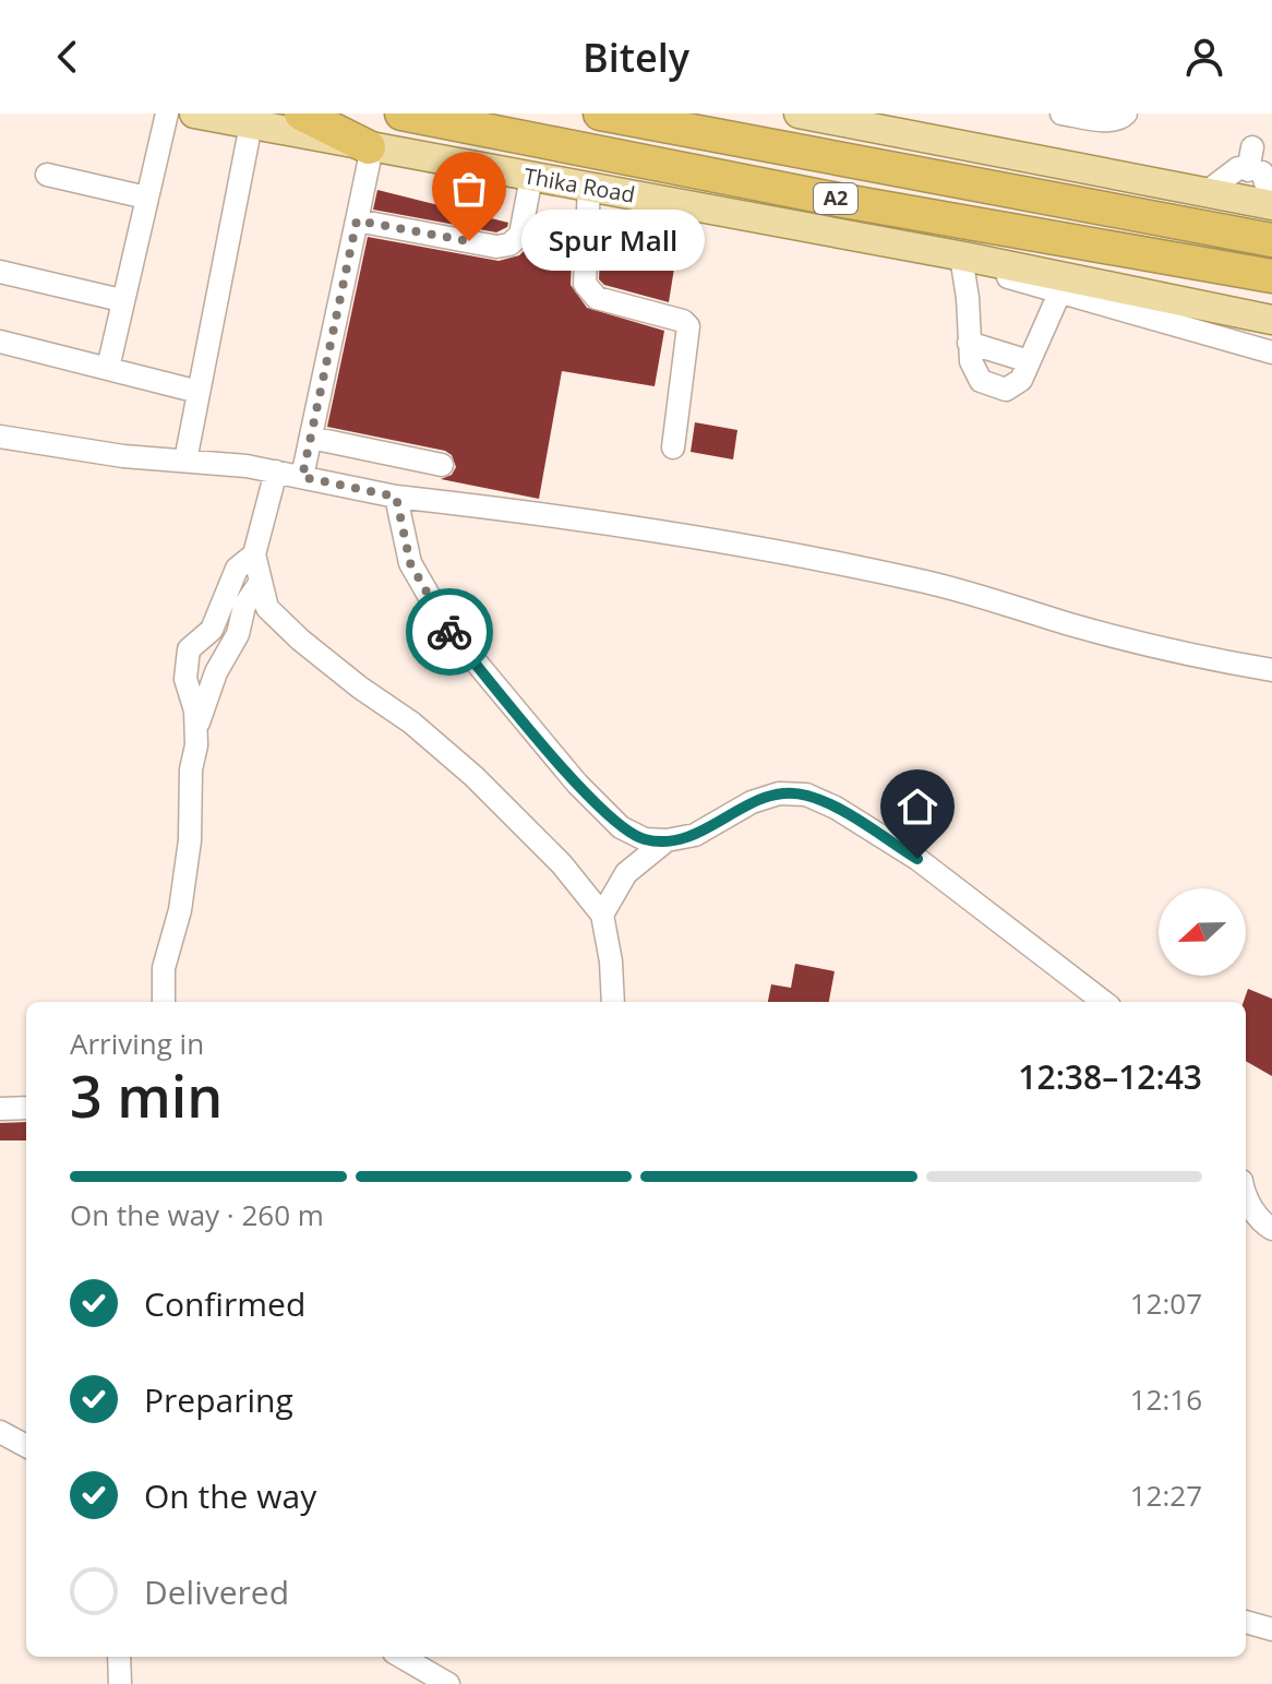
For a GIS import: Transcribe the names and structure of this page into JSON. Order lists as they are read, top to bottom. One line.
{"streets":{"highway":["Thika Road","A2"]},"places":["Spur Mall"],"north":"left","page":{"header":"Bitely","bubble":"Spur Mall","heading":["3 min","Arriving in","12:38–12:43"],"bar":"On the way · 260 m","list":[["Confirmed","12:07"],["Preparing","12:16"],["On the way","12:27"],"Delivered"]}}
